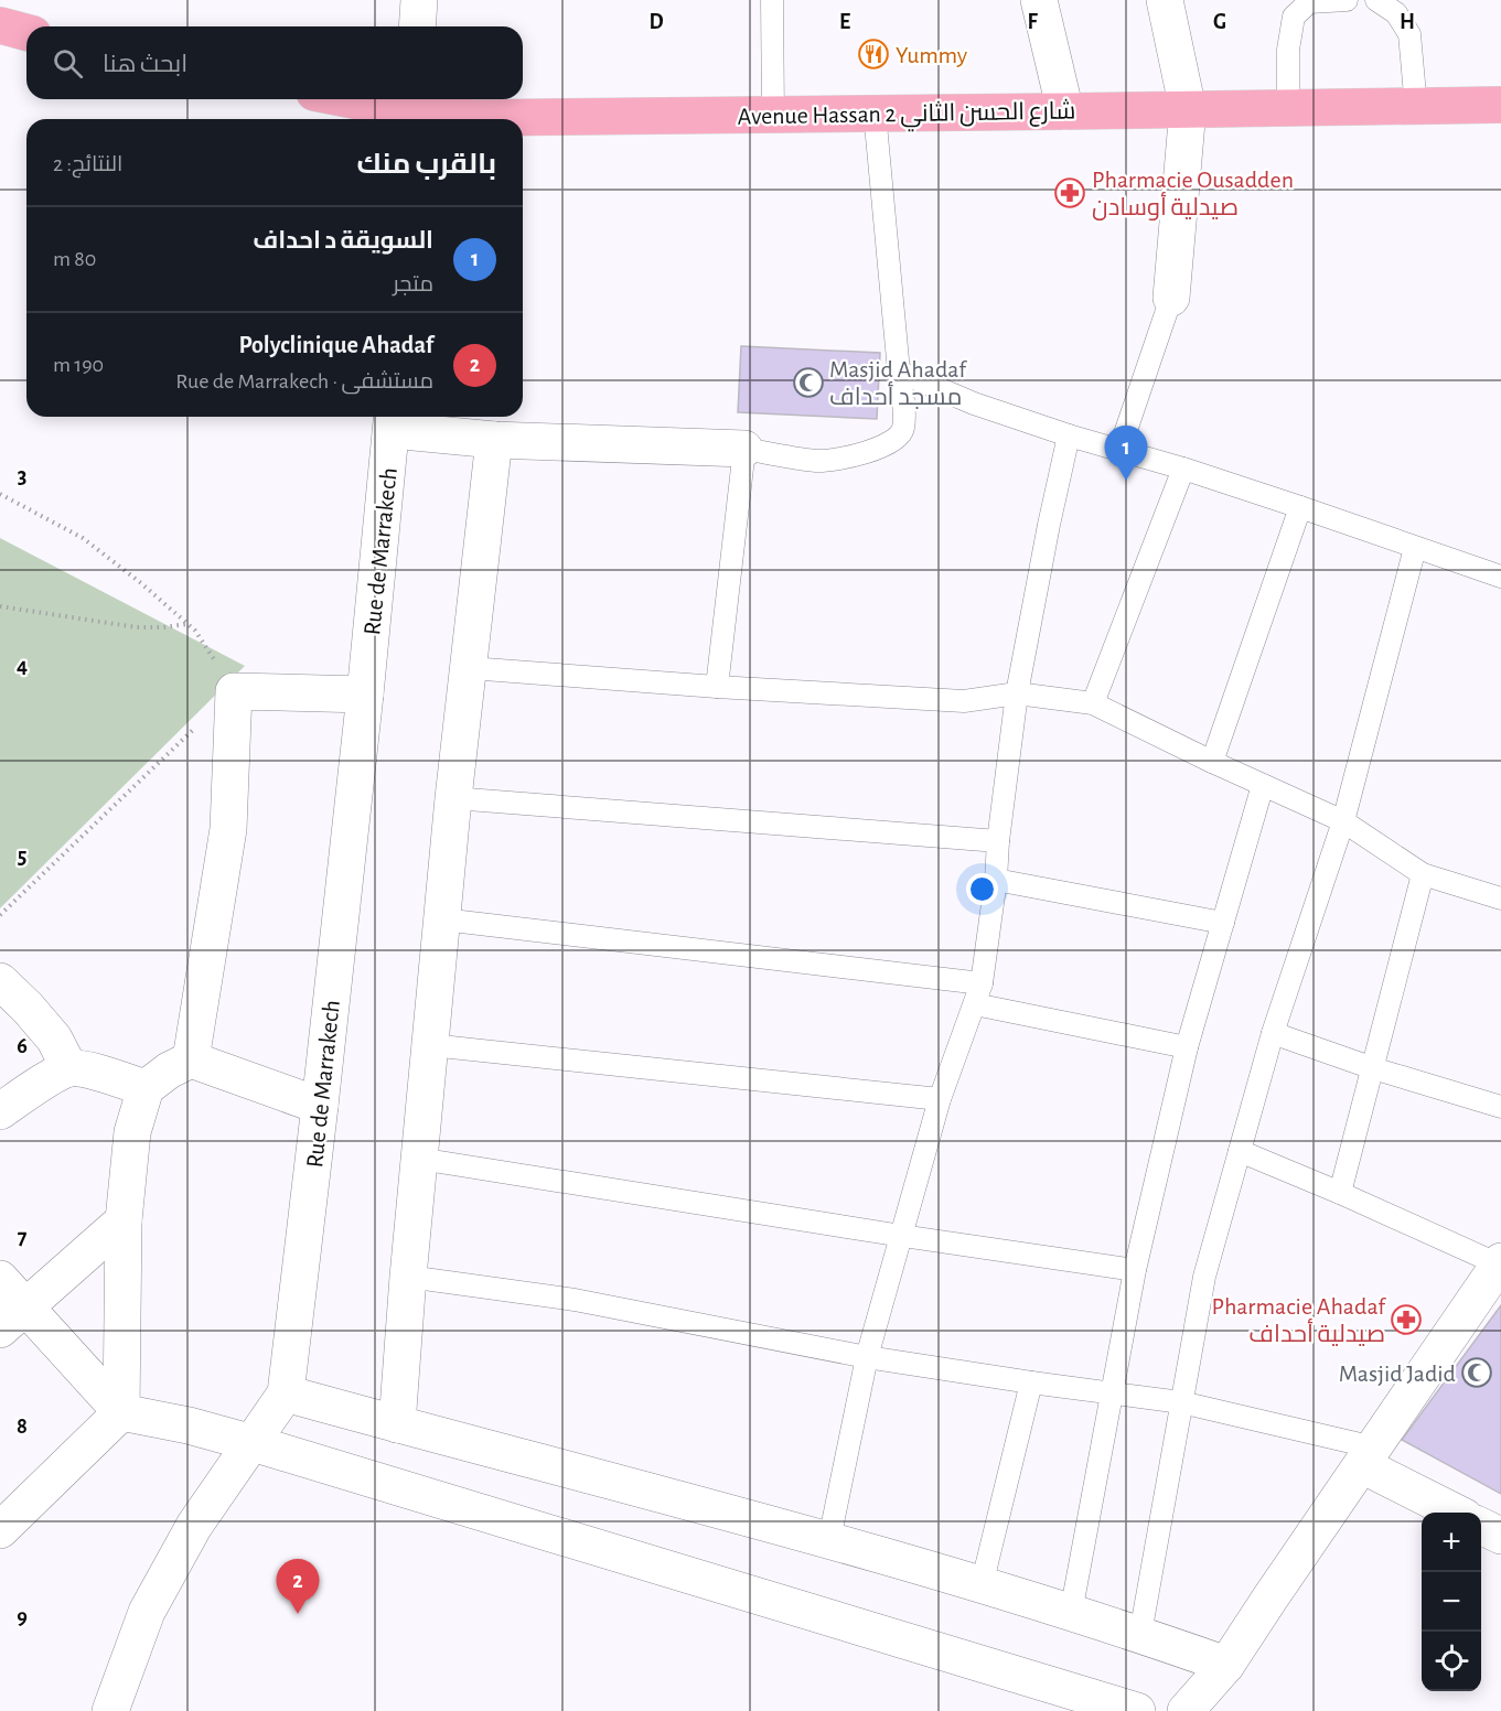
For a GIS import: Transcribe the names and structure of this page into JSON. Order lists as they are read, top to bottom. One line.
{"streets":{"main road":["Avenue Hassan 2 شارع الحسن الثاني"],"street":["Rue de Marrakech"]},"places":{"restaurant":["Yummy"],"pharmacy":["Pharmacie Ousadden صيدلية أوسادن","Pharmacie Ahadaf صيدلية أحداف"],"mosque":["Masjid Ahadaf مسجد أحداف","Masjid Jadid"]},"page":{"search":"ابحث هنا","heading":["بالقرب منك","النتائج: 2"],"list":[{"mark":"1","name":"السويقة د احداف","note":"متجر","value":"80 m"},{"mark":"2","name":"Polyclinique Ahadaf","note":"مستشفى · Rue de Marrakech","value":"190 m"}],"pins":["1","2"],"map_buttons":["+","−"]},"grid":{"columns":["D","E","F","G","H"],"rows":["3","4","5","6","7","8","9"]}}
